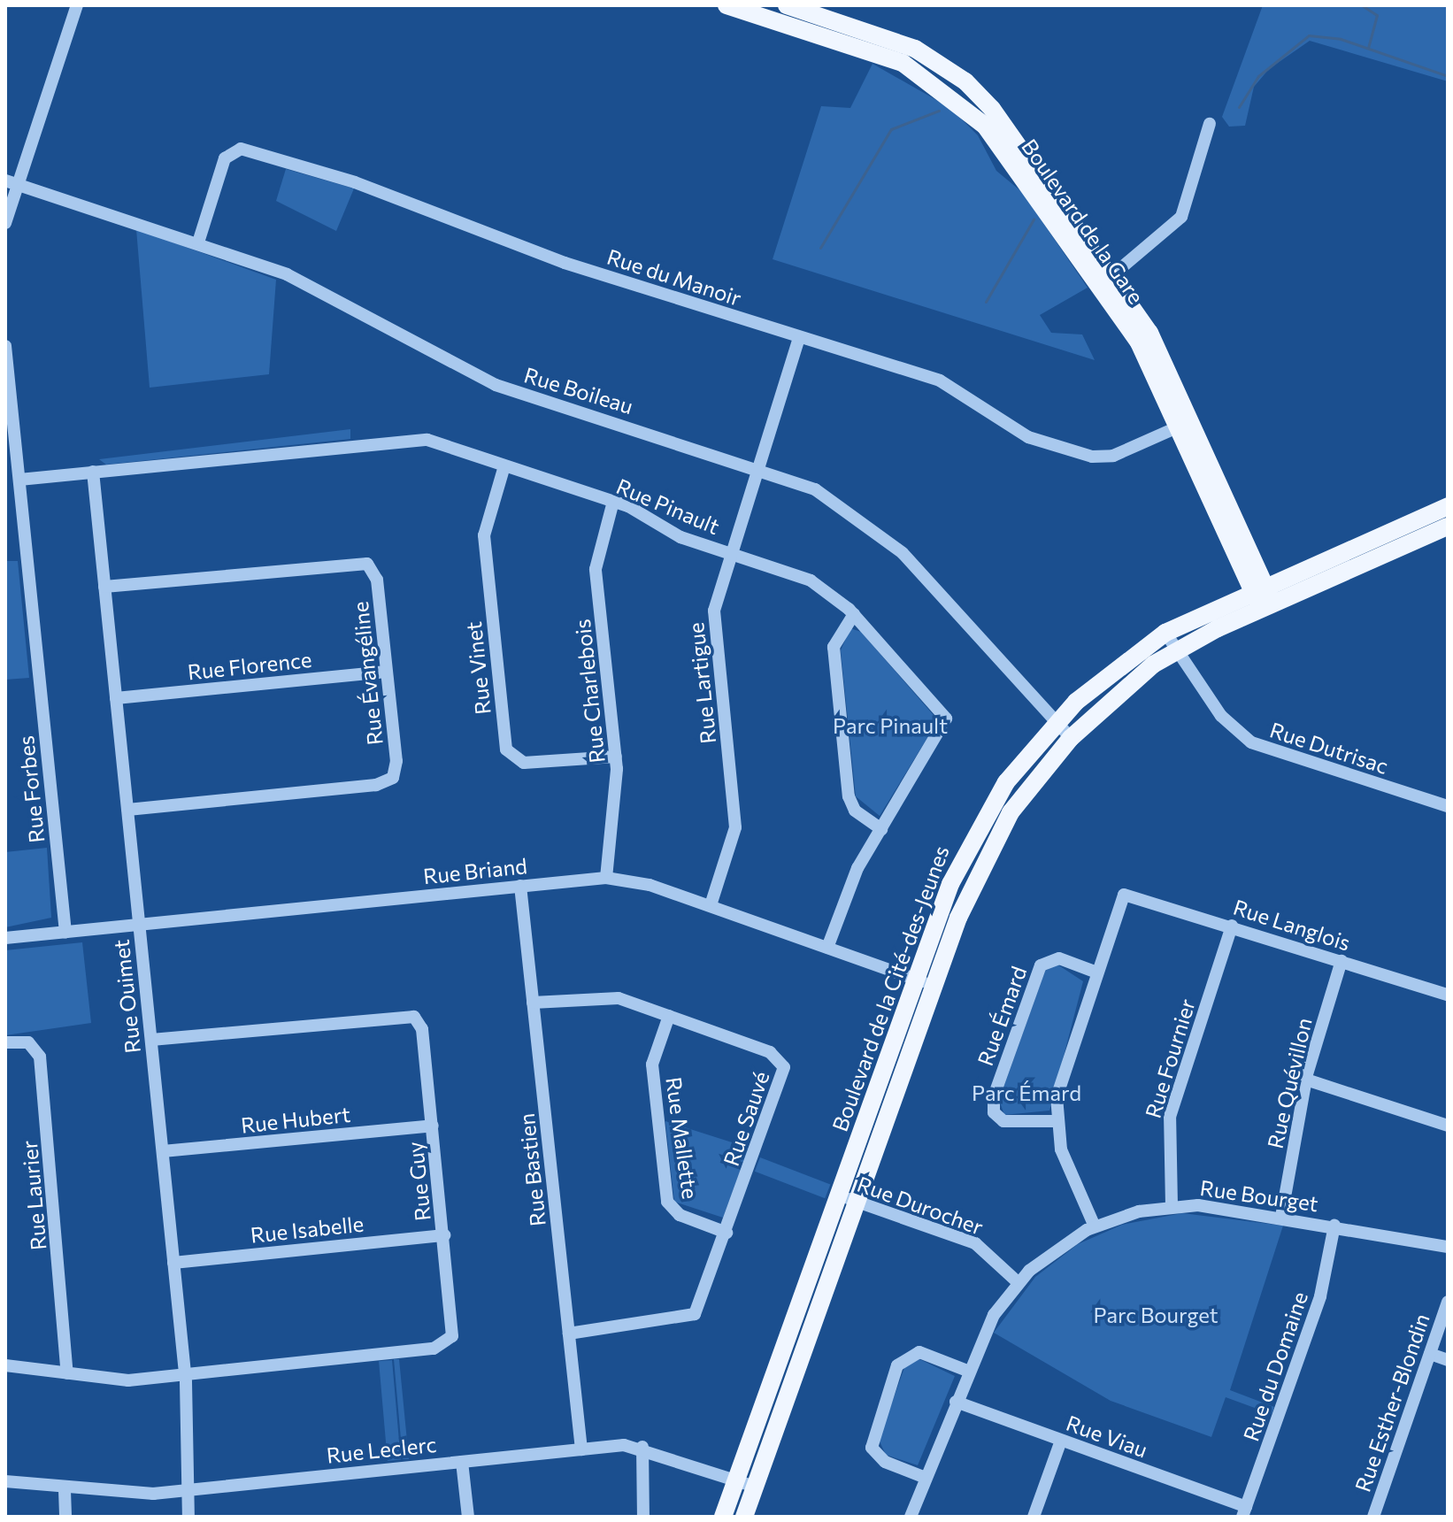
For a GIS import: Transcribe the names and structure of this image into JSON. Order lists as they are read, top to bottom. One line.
{"streets":{"main road":["Boulevard de la Gare","Boulevard de la Cité-des-Jeunes"],"street":["Rue du Manoir","Rue Boileau","Rue Pinault","Rue Florence","Rue Vinet","Rue Évangéline","Rue Lartigue","Rue Charlebois","Rue Dutrisac","Rue Forbes","Rue Briand","Rue Langlois","Rue Ouimet","Rue Émard","Rue Fournier","Rue Quévillon","Rue Sauvé","Rue Hubert","Rue Mallette","Rue Bastien","Rue Guy","Rue Laurier","Rue Bourget","Rue Durocher","Rue Isabelle","Rue du Domaine","Rue Esther-Blondin","Rue Viau","Rue Leclerc"]},"crossings":[["Boulevard de la Gare","Rue du Manoir"],["Boulevard de la Gare","Boulevard de la Cité-des-Jeunes"],["Rue du Manoir","Rue Boileau"],["Rue du Manoir","Rue Lartigue"],["Rue Boileau","Rue Lartigue"],["Rue Boileau","Boulevard de la Cité-des-Jeunes"],["Rue Pinault","Rue Vinet"],["Rue Pinault","Rue Lartigue"],["Rue Pinault","Rue Charlebois"],["Rue Pinault","Rue Forbes"],["Rue Pinault","Rue Briand"],["Rue Pinault","Rue Ouimet"],["Rue Florence","Rue Évangéline"],["Rue Florence","Rue Ouimet"],["Rue Vinet","Rue Charlebois"],["Rue Évangéline","Rue Ouimet"],["Rue Lartigue","Rue Briand"],["Rue Charlebois","Rue Briand"],["Rue Dutrisac","Boulevard de la Cité-des-Jeunes"],["Rue Forbes","Rue Briand"],["Rue Briand","Boulevard de la Cité-des-Jeunes"],["Rue Briand","Rue Ouimet"],["Rue Briand","Rue Bastien"],["Rue Langlois","Rue Émard"],["Rue Langlois","Rue Fournier"],["Rue Langlois","Rue Quévillon"],["Boulevard de la Cité-des-Jeunes","Rue Durocher"],["Boulevard de la Cité-des-Jeunes","Rue Leclerc"],["Rue Ouimet","Rue Hubert"],["Rue Ouimet","Rue Guy"],["Rue Ouimet","Rue Isabelle"],["Rue Ouimet","Rue Leclerc"],["Rue Fournier","Rue Bourget"],["Rue Quévillon","Rue Bourget"],["Rue Sauvé","Rue Mallette"],["Rue Sauvé","Rue Bastien"],["Rue Hubert","Rue Guy"],["Rue Bastien","Rue Leclerc"],["Rue Guy","Rue Laurier"],["Rue Guy","Rue Isabelle"],["Rue Bourget","Rue Durocher"],["Rue Bourget","Rue du Domaine"],["Rue Bourget","Rue Viau"],["Rue du Domaine","Rue Viau"]],"parks":["Parc Pinault","Parc Émard","Parc Bourget"]}
